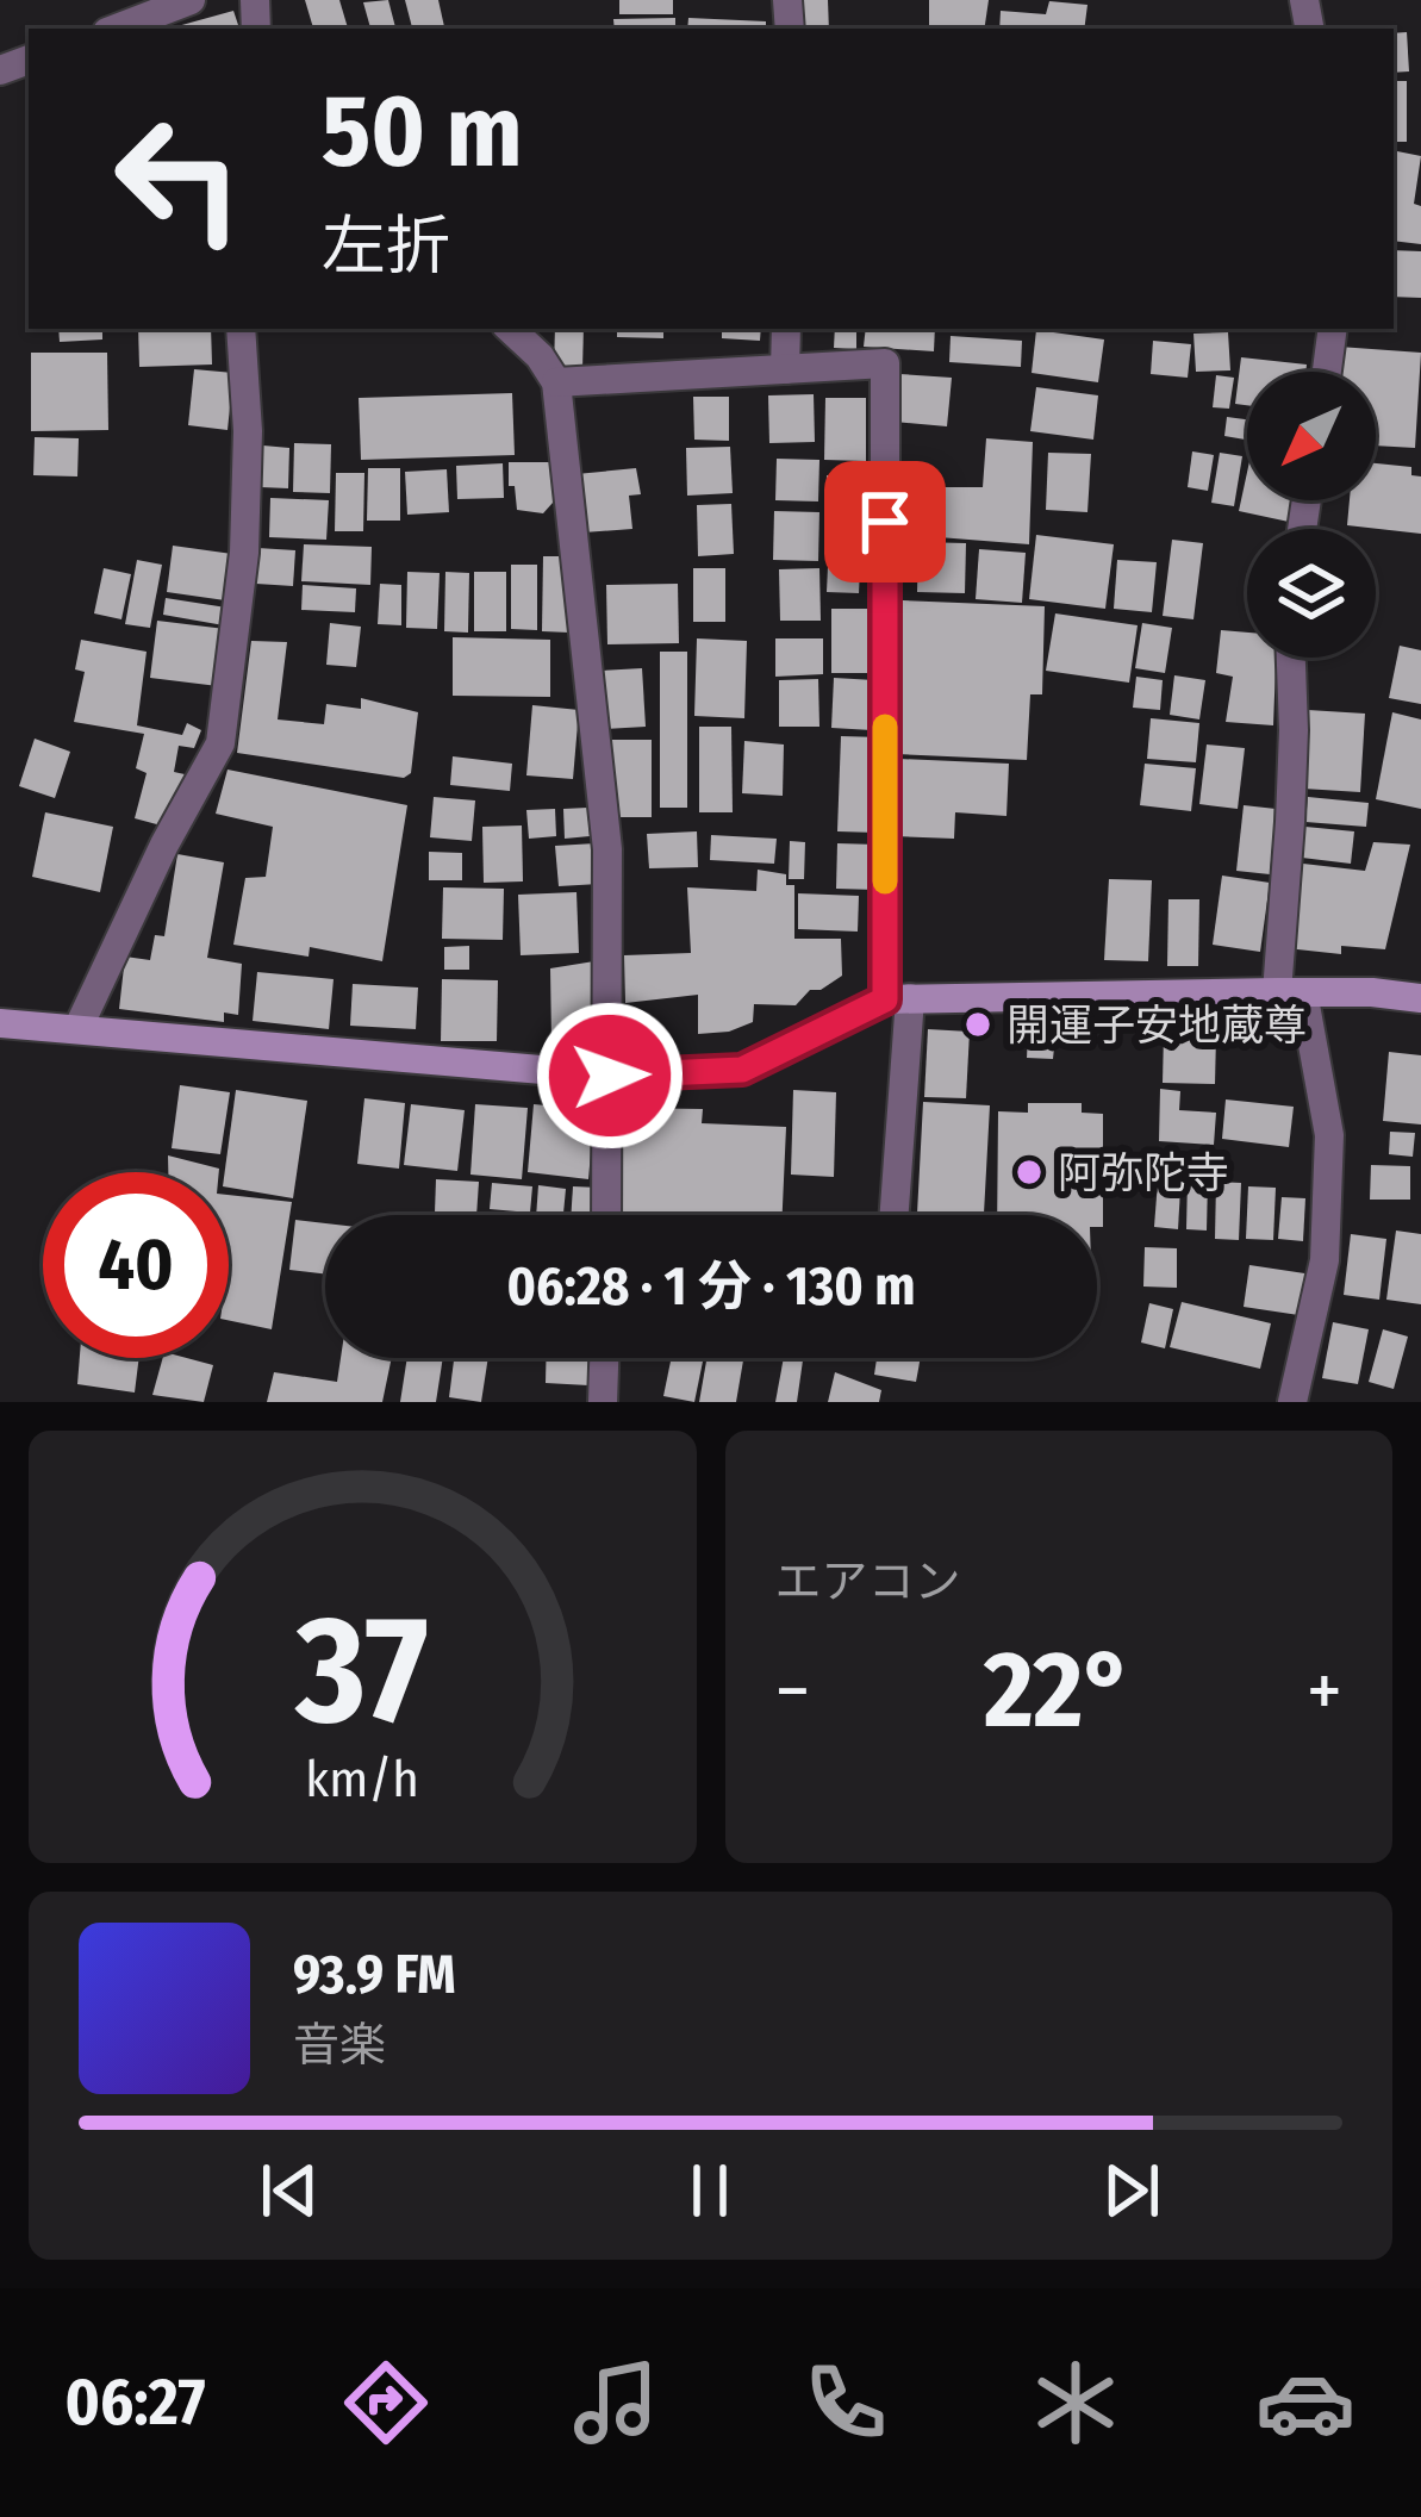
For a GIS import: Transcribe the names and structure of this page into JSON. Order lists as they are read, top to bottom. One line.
{"places":["開運子安地蔵尊","阿弥陀寺"],"north":"bottom left","page":{"turn":["50 m","左折"],"limit":"40","trip":"06:28 · 1 分 · 130 m","tile":"エアコン","heat":["−","22°","+"],"song":["93.9 FM","音楽"],"tabs":"06:27","gauge":["37","km/h"]}}
